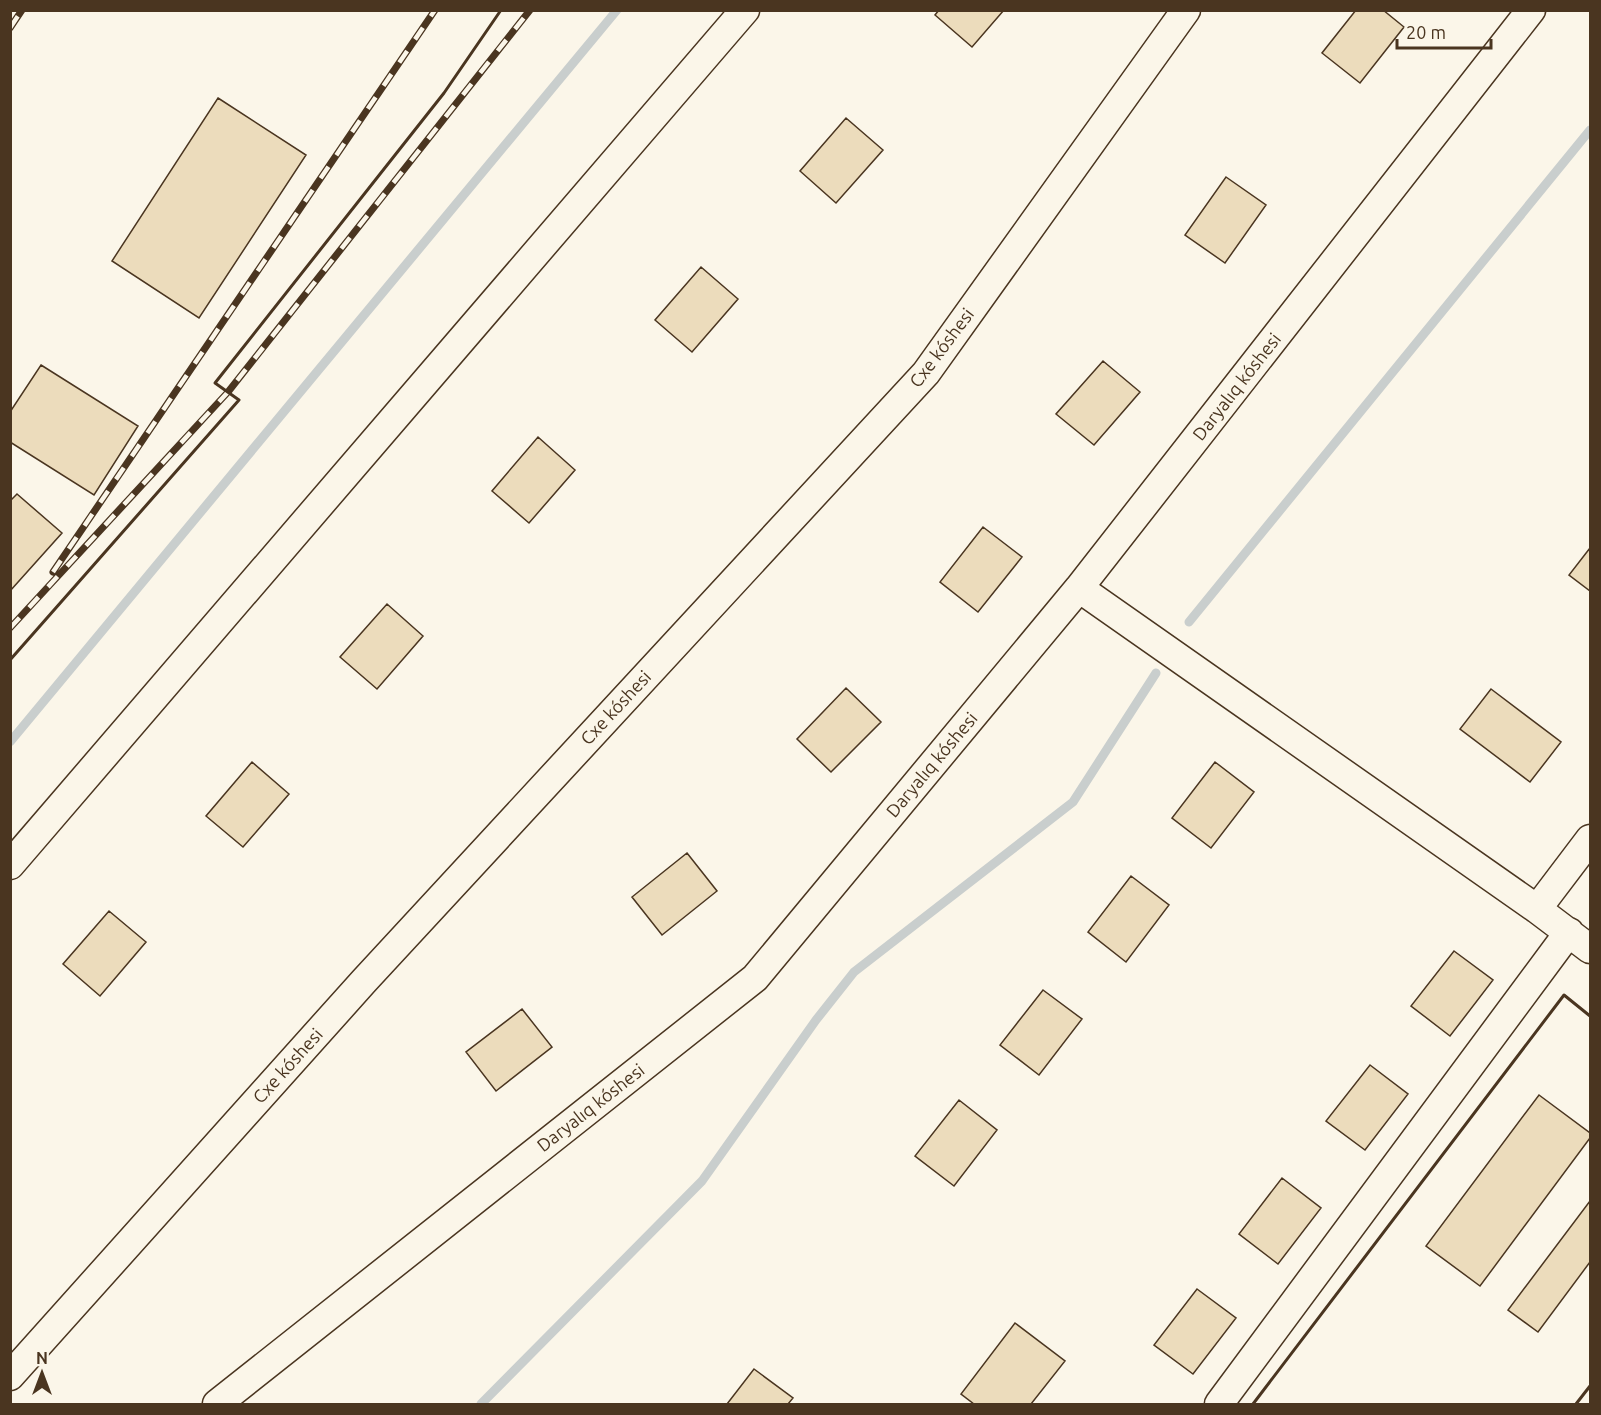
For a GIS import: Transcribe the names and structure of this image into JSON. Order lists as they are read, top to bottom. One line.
{"streets":{"street":["Cxe kóshesi","Daryalıq kóshesi"]},"scale_bar":"20 m","north":"top"}
